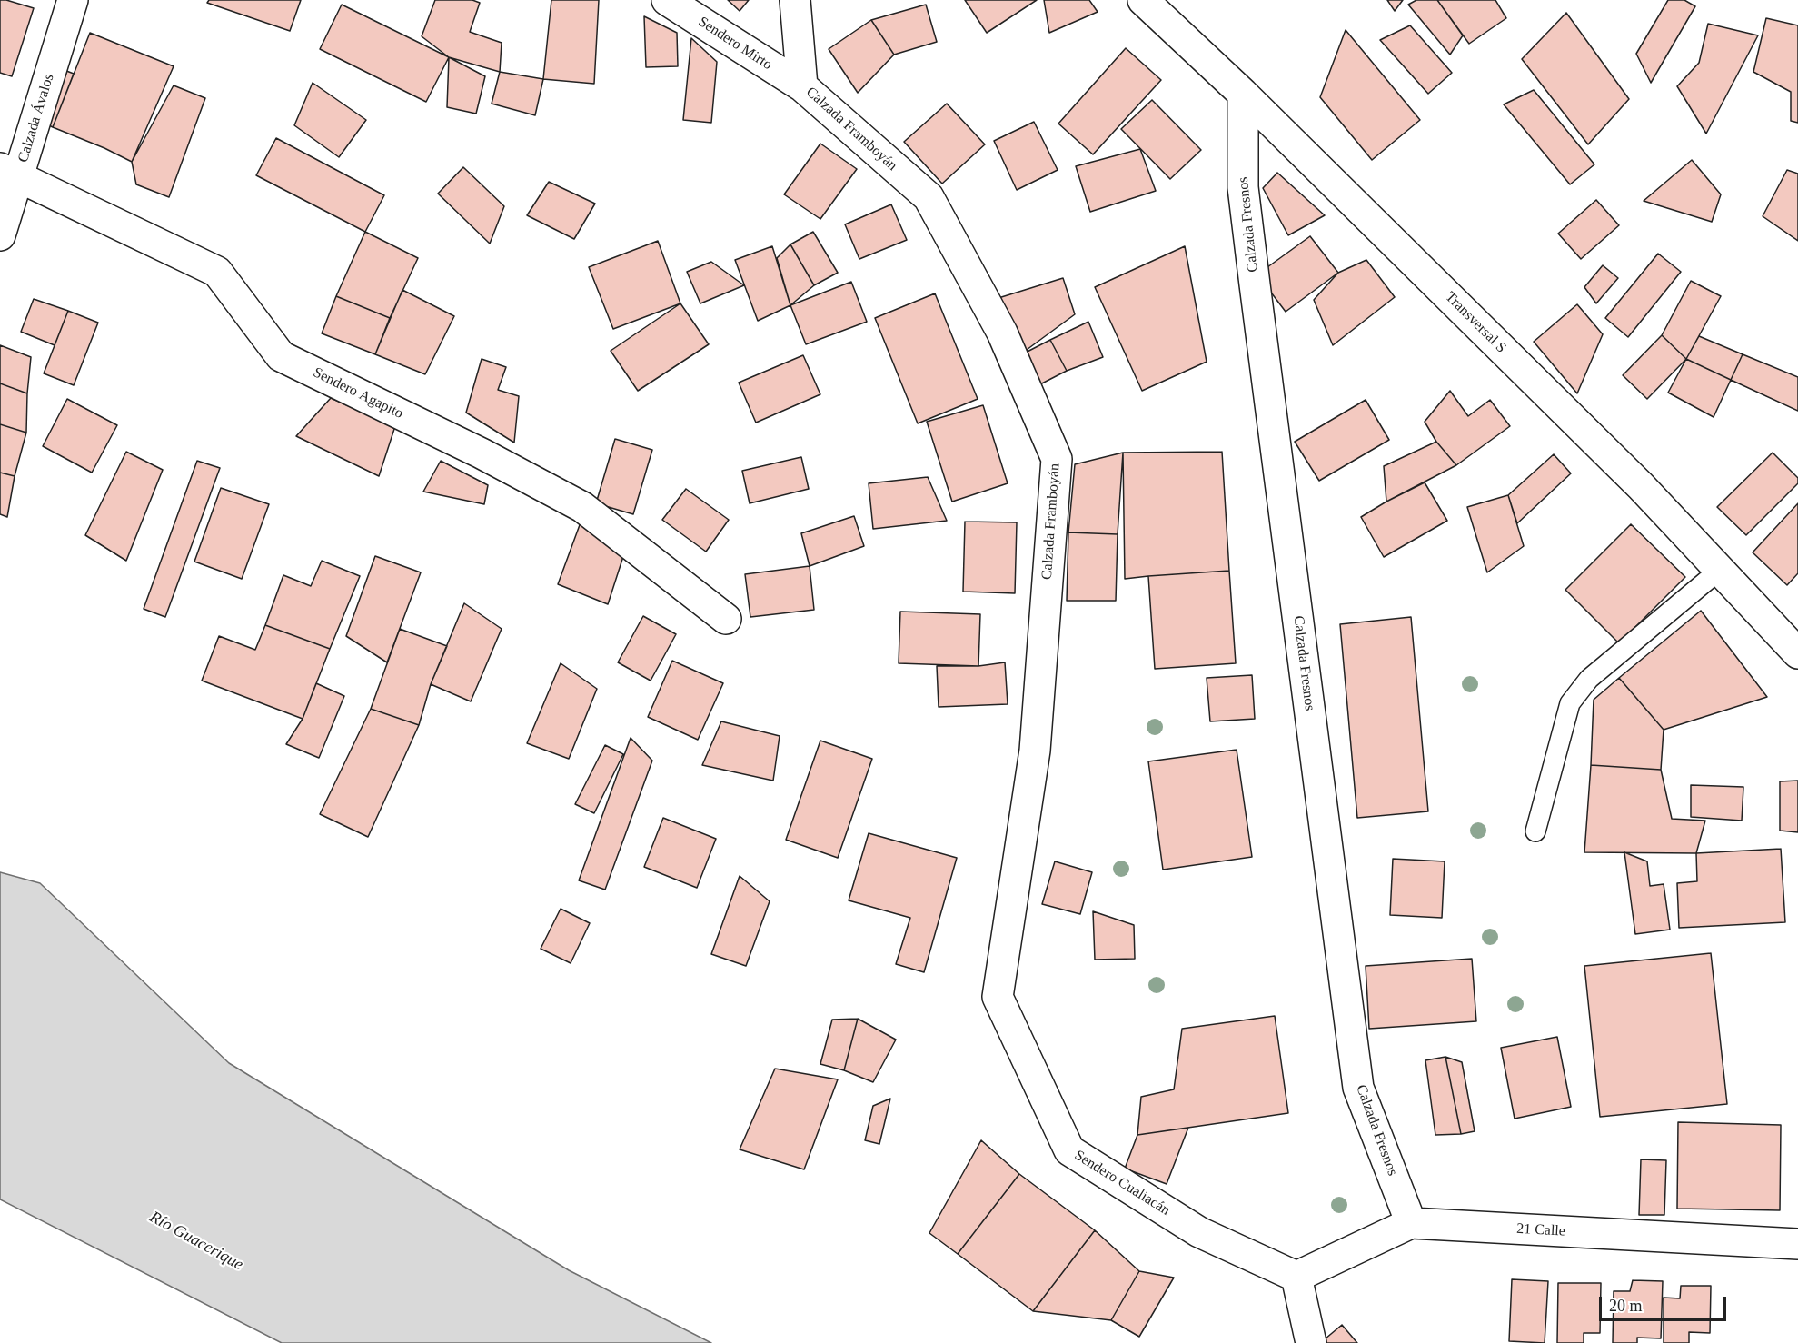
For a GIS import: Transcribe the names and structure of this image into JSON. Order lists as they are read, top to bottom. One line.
{"streets":{"street":["Sendero Mirto","Calzada Ávalos","Calzada Framboyán","Calzada Fresnos","Transversal S","Sendero Agapito","Sendero Cualiacán","21 Calle"]},"crossings":[["Sendero Mirto","Calzada Framboyán"],["Calzada Ávalos","Sendero Agapito"],["Calzada Framboyán","Sendero Cualiacán"],["Calzada Fresnos","Transversal S"],["Calzada Fresnos","21 Calle"],["Sendero Cualiacán","21 Calle"]],"water":["Río Guacerique"],"scale_bar":"20 m"}
